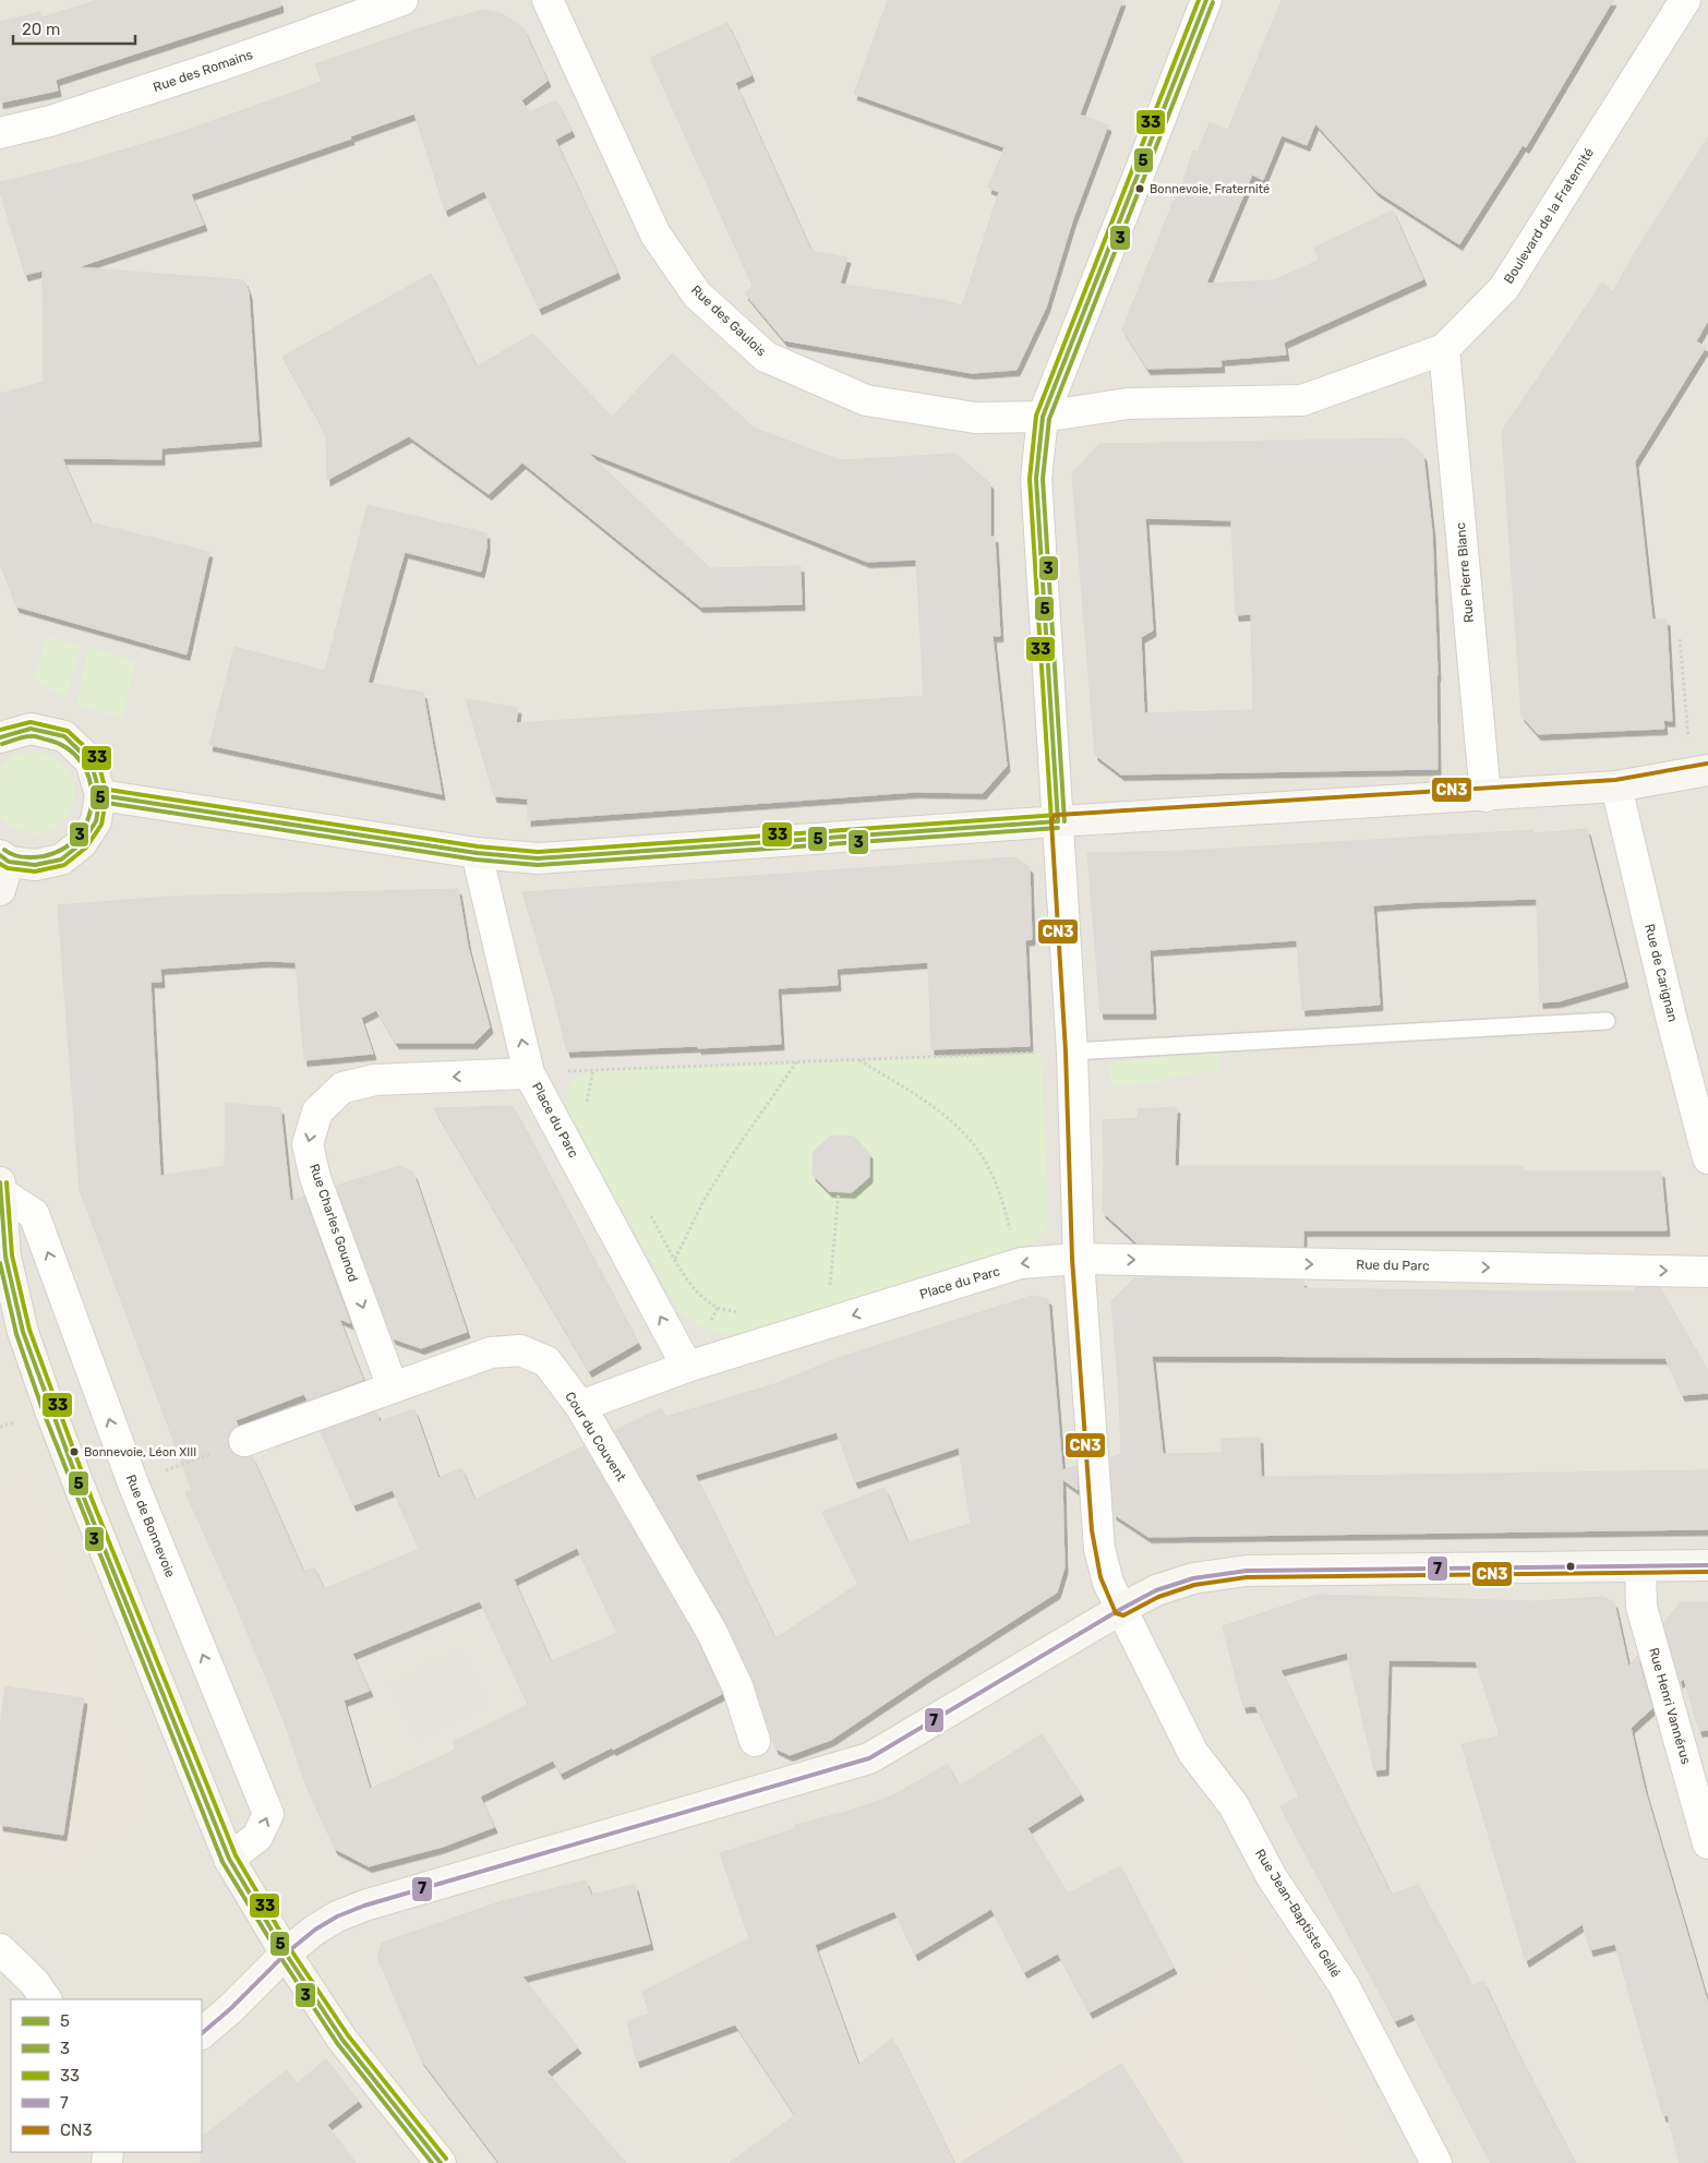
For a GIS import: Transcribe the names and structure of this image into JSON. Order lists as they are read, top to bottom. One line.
{"streets":{"street":["Rue des Romains","Boulevard de la Fraternité","Rue des Gaulois","Rue Pierre Blanc","Rue de Carignan","Place du Parc","Rue Charles Gounod","Rue du Parc","Cour du Couvent","Rue de Bonnevoie","Rue Henri Vannérus","Rue Jean-Baptiste Gellé"]},"crossings":[["Boulevard de la Fraternité","Rue des Gaulois"],["Boulevard de la Fraternité","Rue Pierre Blanc"],["Boulevard de la Fraternité","Rue Jean-Baptiste Gellé"],["Rue des Gaulois","Rue Jean-Baptiste Gellé"],["Place du Parc","Rue Charles Gounod"],["Place du Parc","Rue du Parc"],["Place du Parc","Cour du Couvent"],["Place du Parc","Rue Jean-Baptiste Gellé"],["Rue Charles Gounod","Cour du Couvent"],["Rue du Parc","Rue Jean-Baptiste Gellé"]],"one_way":["Rue du Parc","Rue de Bonnevoie"],"places":["Bonnevoie, Fraternité","Bonnevoie, Léon XIII"],"lines":["transit line 5","transit line 33","transit line 3","transit line CN3","transit line 7"],"legend":["5","3","33","7","CN3"],"scale_bar":"20 m"}
